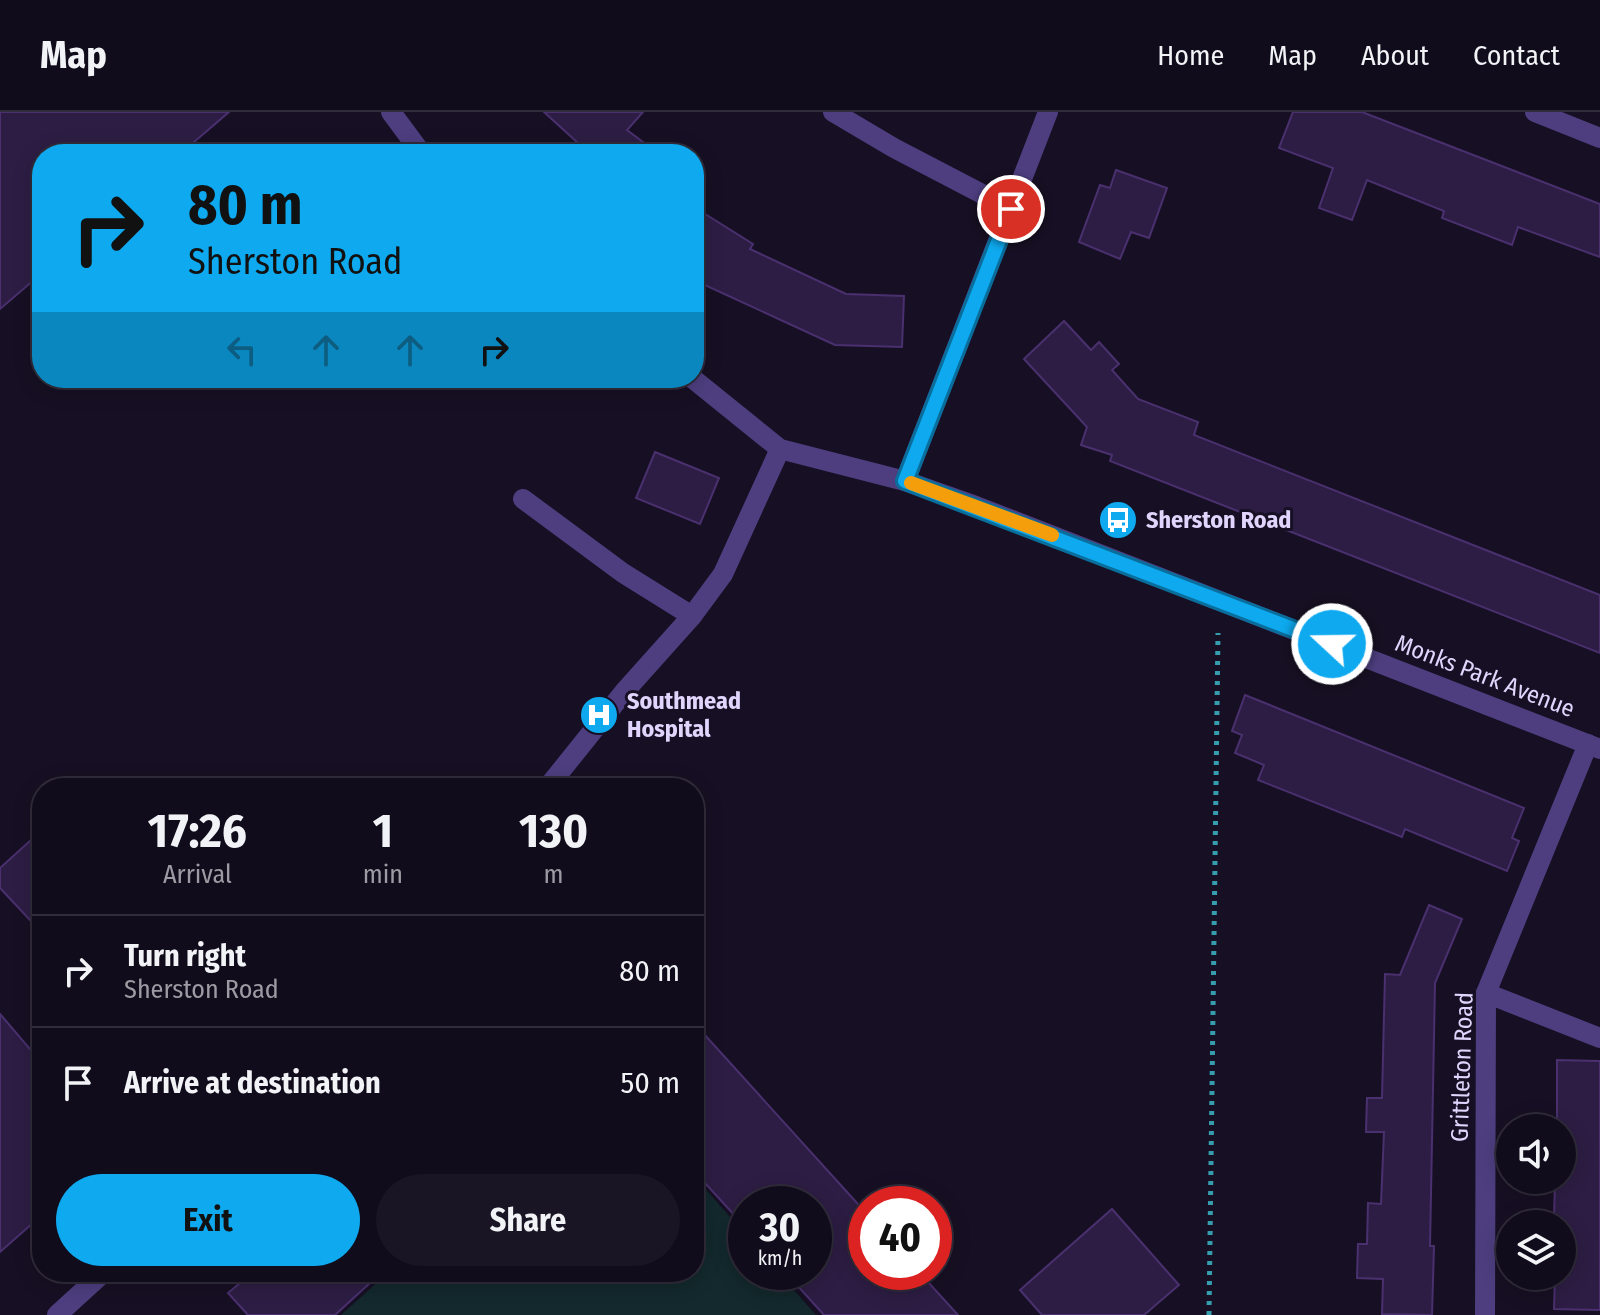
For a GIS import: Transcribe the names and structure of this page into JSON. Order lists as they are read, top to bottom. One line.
{"streets":{"street":["Monks Park Avenue","Grittleton Road"]},"crossings":[["Monks Park Avenue","Grittleton Road"]],"places":{"bus stop":["Sherston Road"],"hospital":["Southmead Hospital"]},"page":{"header":"Map","nav":["Home","Map","About","Contact"],"turn":["80 m","Sherston Road"],"eta":["17:26","Arrival","1","min","130","m"],"list":[{"name":"Turn right","note":"Sherston Road","value":"80 m"},{"name":"Arrive at destination","value":"50 m"}],"buttons":["Exit","Share"],"speed":"30 km/h","limit":"40"}}
